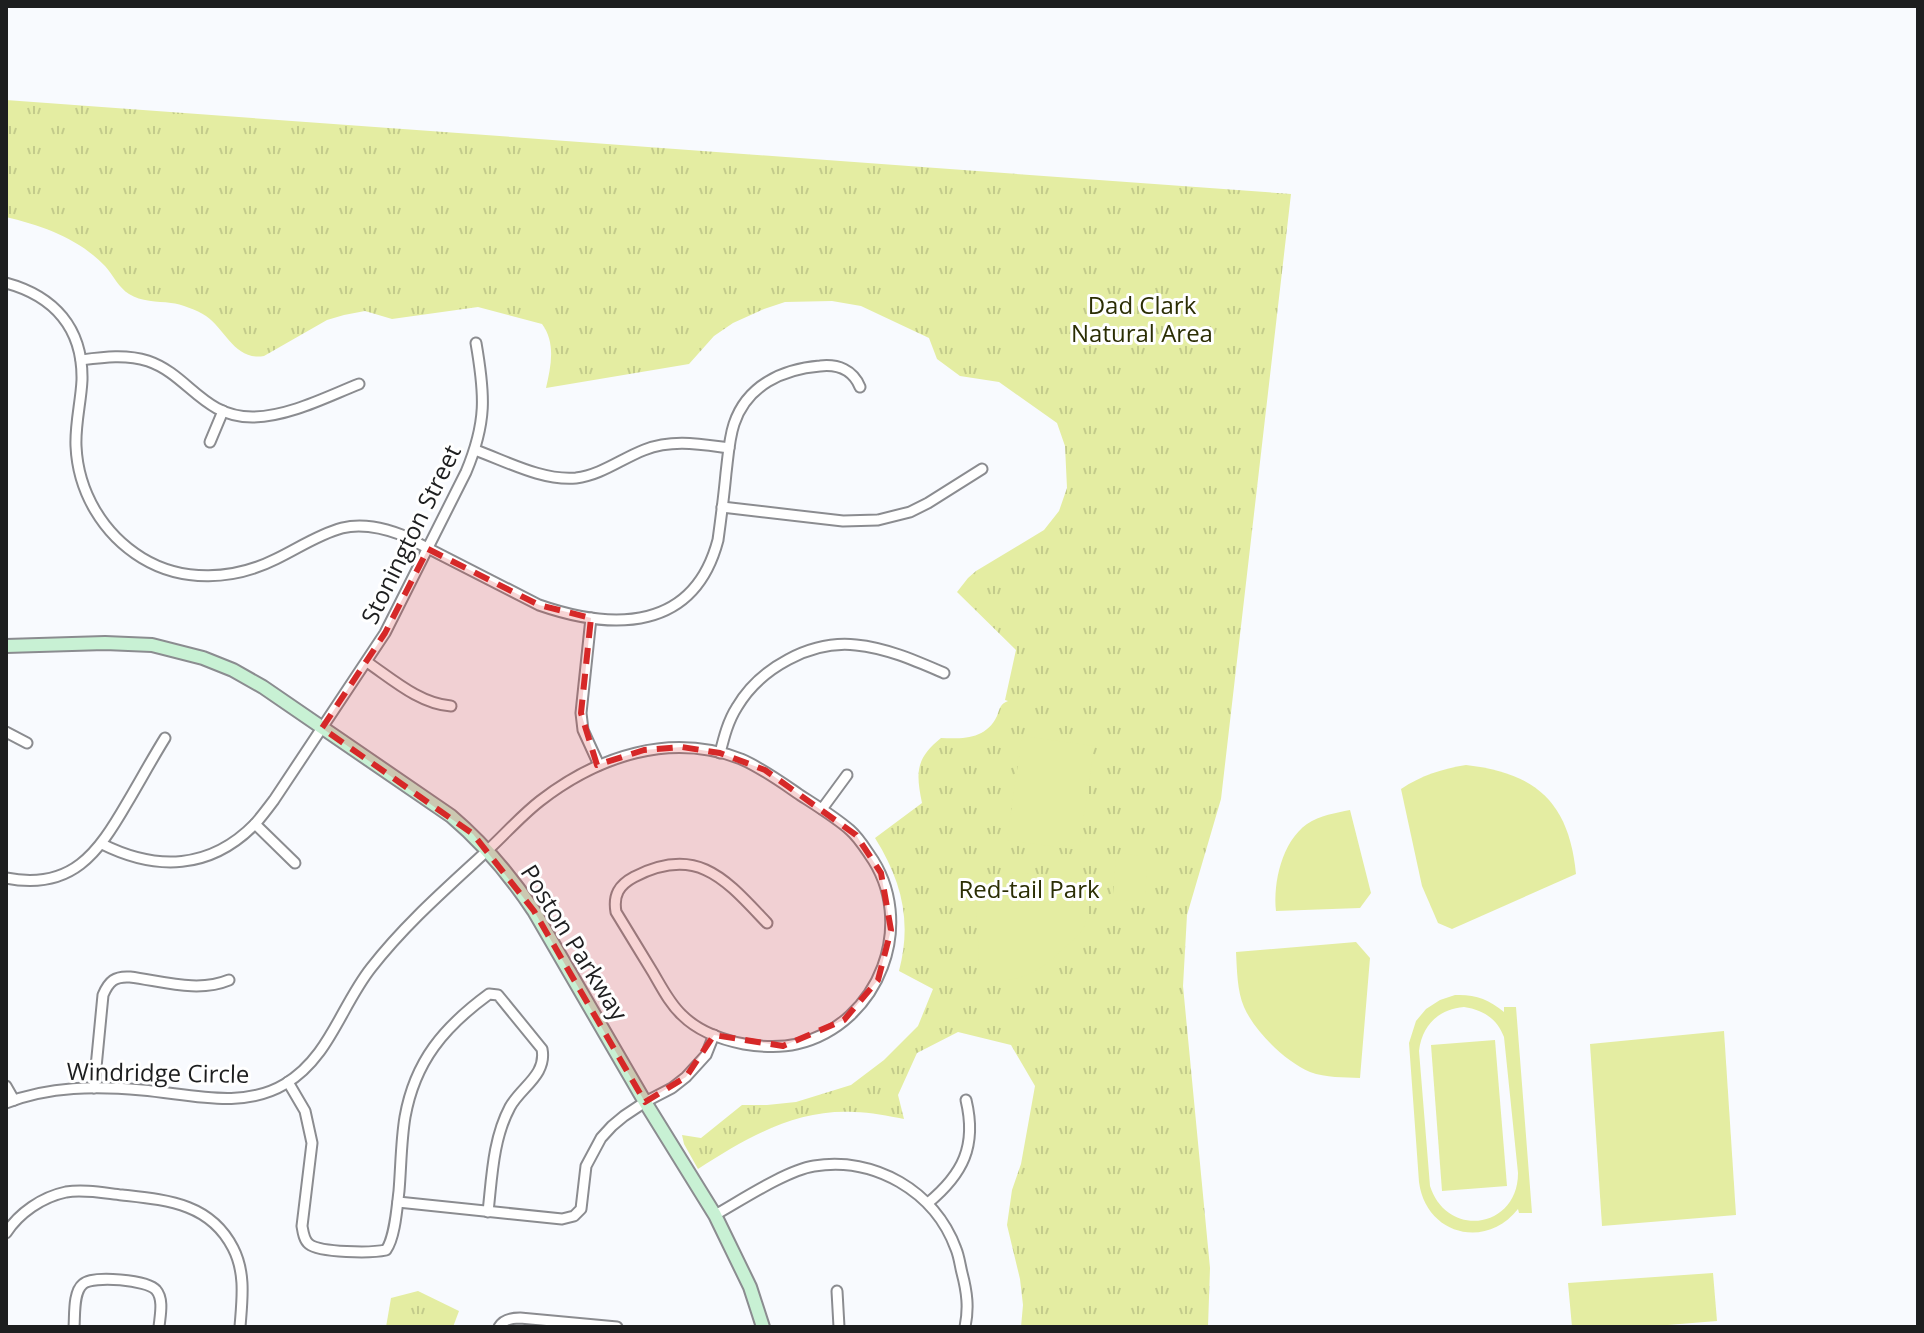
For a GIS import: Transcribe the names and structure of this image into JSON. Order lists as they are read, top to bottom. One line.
{"streets":{"street":["Stonington Street","Poston Parkway","Windridge Circle"]},"crossings":[["Stonington Street","Poston Parkway"],["Poston Parkway","Windridge Circle"]],"parks":["Dad Clark Natural Area","Red-tail Park"]}
